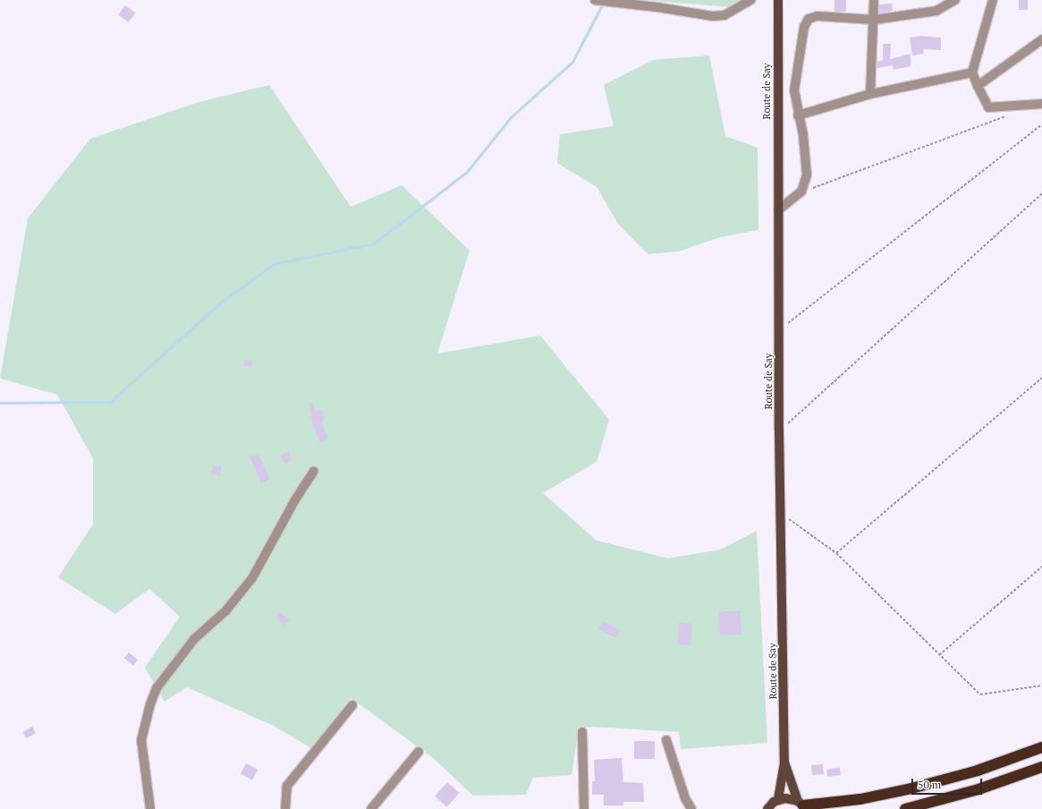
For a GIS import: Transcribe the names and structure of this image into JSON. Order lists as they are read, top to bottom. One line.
{"streets":{"main road":["Route de Say"]},"scale_bar":"50 m"}
